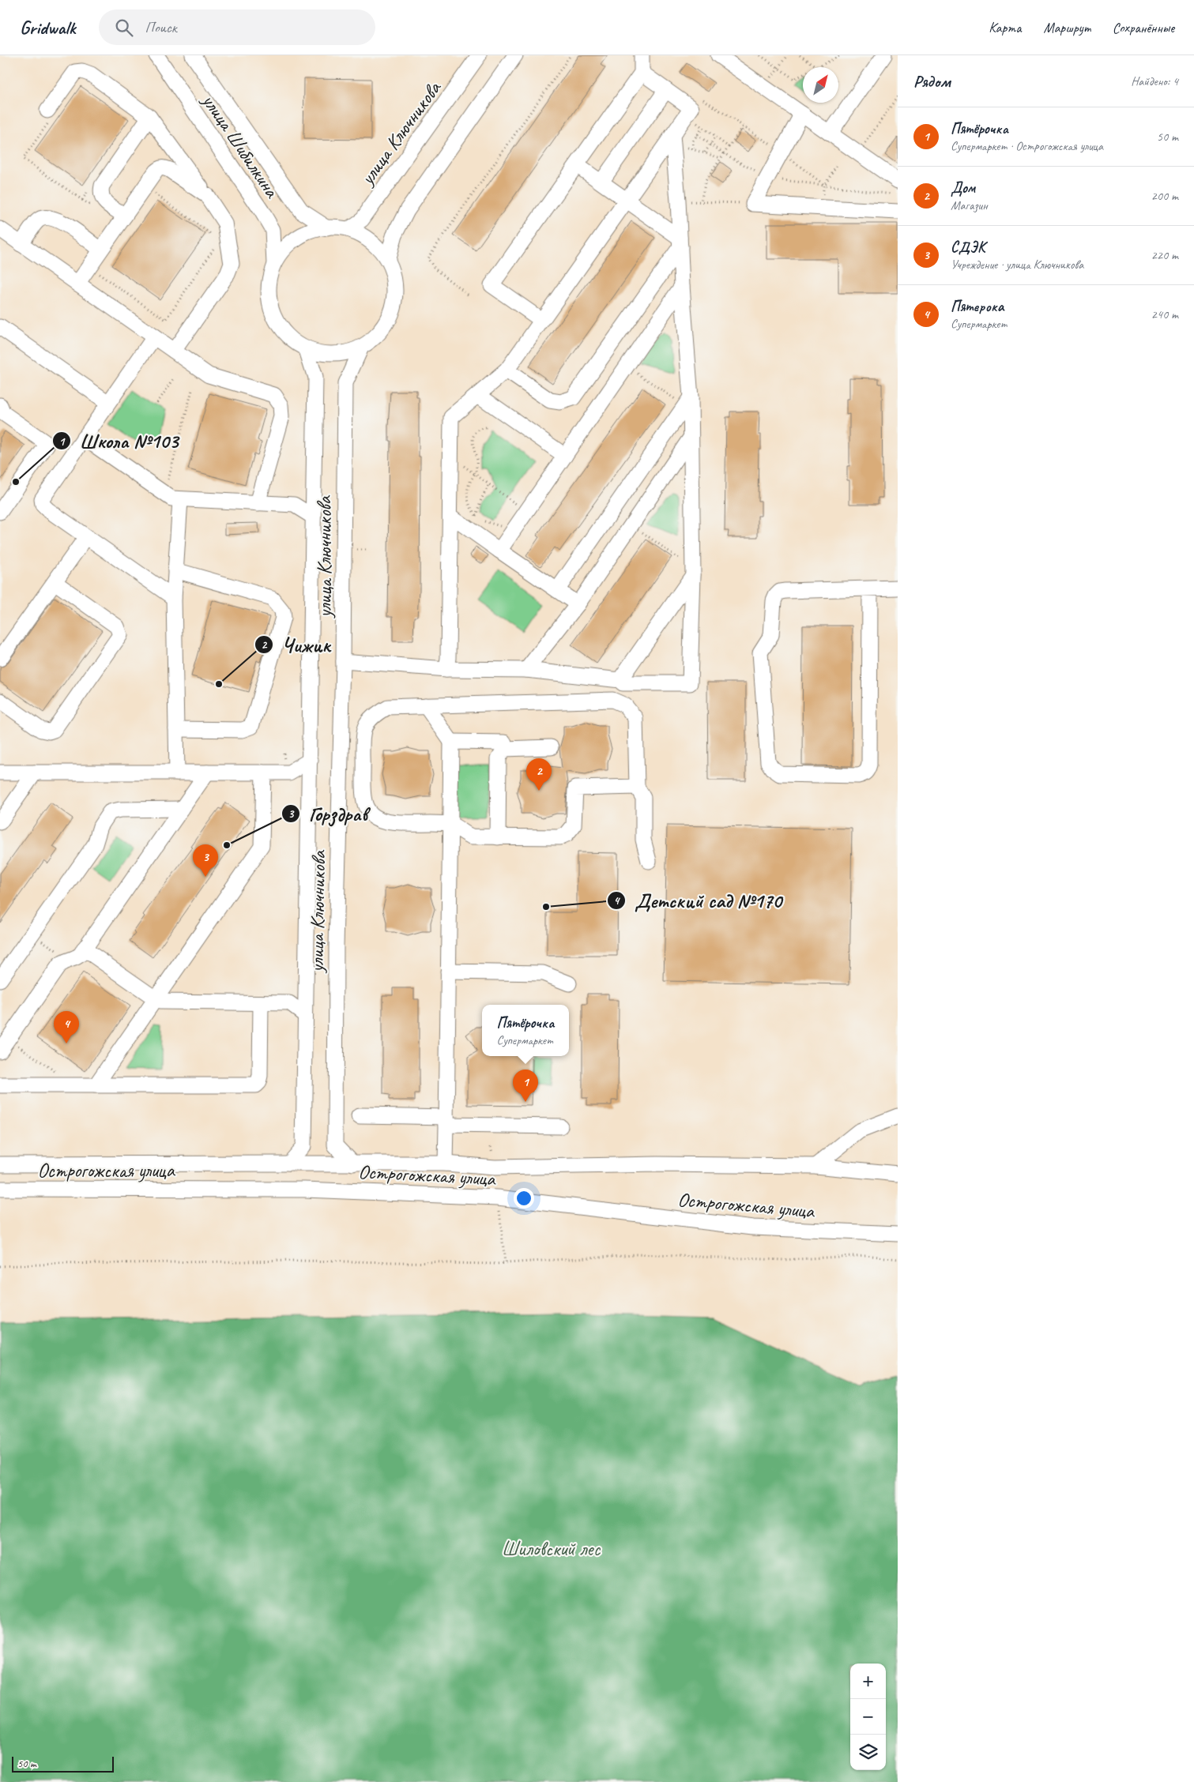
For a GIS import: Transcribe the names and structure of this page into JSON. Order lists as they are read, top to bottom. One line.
{"streets":{"street":["улица Ключникова","улица Шибилкина","Острогожская улица"]},"crossings":[["улица Ключникова","улица Шибилкина"]],"parks":["Шиловский лес"],"places":["Школа №103","Чижик","Горздрав","Детский сад №170"],"scale_bar":"50 m","north":"top right","page":{"header":"Gridwalk","search":"Поиск","nav":["Карта","Маршрут","Сохранённые"],"heading":["Рядом","Найдено: 4"],"list":[{"mark":"1","name":"Пятёрочка","note":"Супермаркет · Острогожская улица","value":"50 m"},{"mark":"2","name":"Дом","note":"Магазин","value":"200 m"},{"mark":"3","name":"СДЭК","note":"Учреждение · улица Ключникова","value":"220 m"},{"mark":"4","name":"Пятерока","note":"Супермаркет","value":"240 m"}],"pins":["2","3","4","1"],"popup":["Пятёрочка","Супермаркет"],"map_buttons":["+","−"],"scale":"50 m"}}
